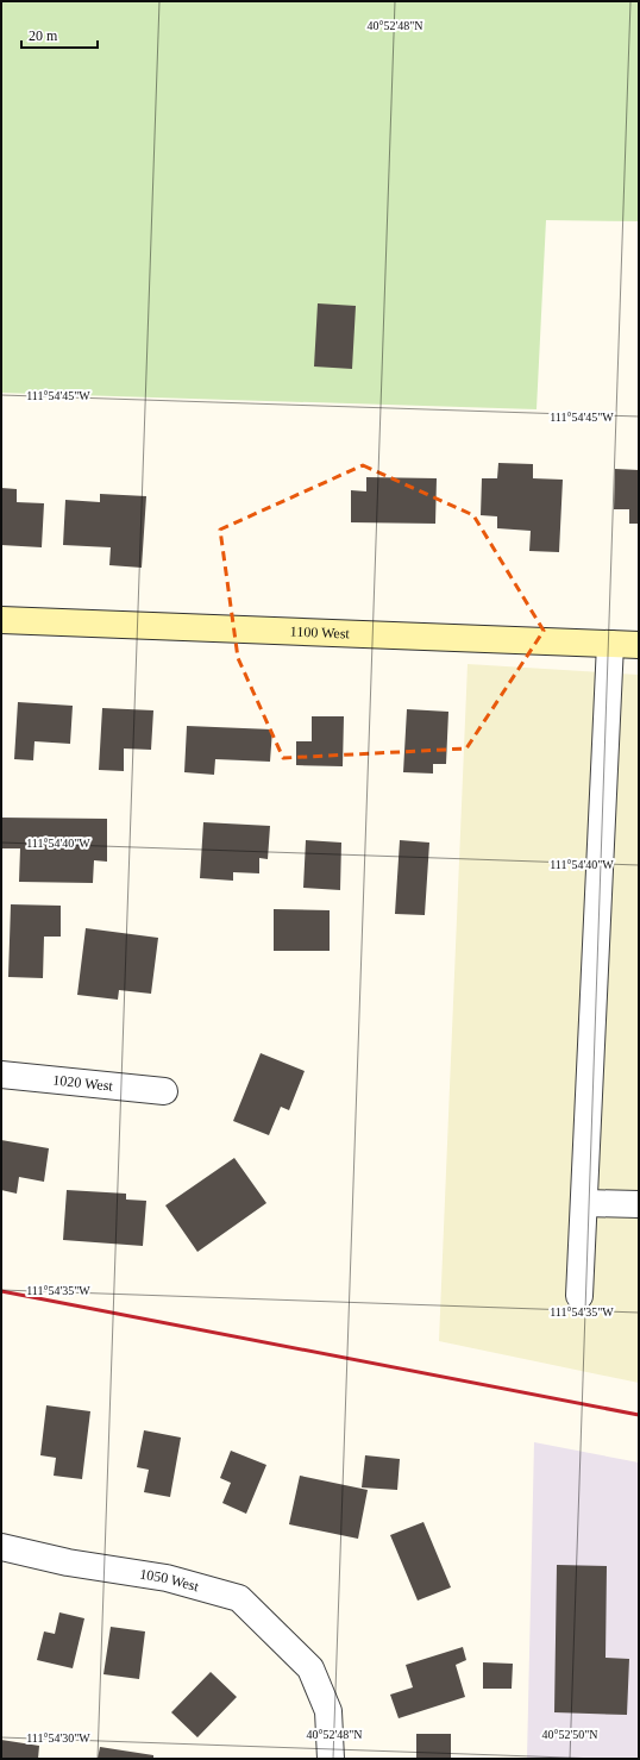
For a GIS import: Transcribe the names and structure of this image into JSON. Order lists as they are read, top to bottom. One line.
{"streets":{"street":["1100 West","1020 West","1050 West"]},"scale_bar":"20 m","coordinates":["40°52'48\"N","111°54'45\"W","111°54'40\"W","111°54'35\"W","40°52'50\"N","111°54'30\"W"]}
